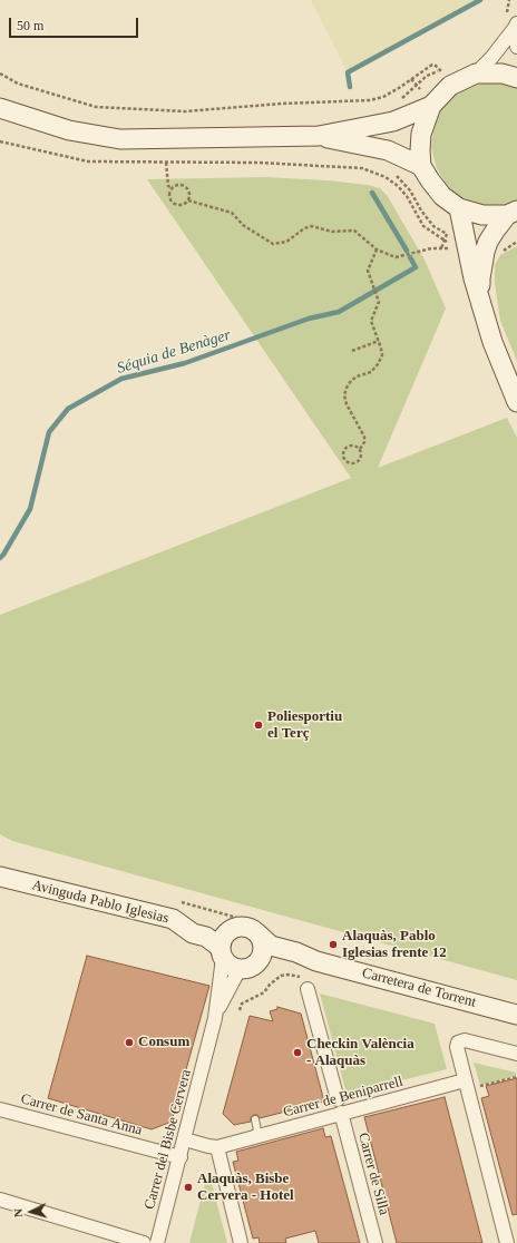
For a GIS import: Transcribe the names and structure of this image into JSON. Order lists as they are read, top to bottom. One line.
{"streets":{"main road":["Avinguda Pablo Iglesias","Carretera de Torrent"],"street":["Carrer de Beniparrell","Carrer de Santa Anna","Carrer del Bisbe Cervera","Carrer de Silla"]},"crossings":[["Avinguda Pablo Iglesias","Carretera de Torrent"],["Avinguda Pablo Iglesias","Carrer del Bisbe Cervera"],["Carretera de Torrent","Carrer del Bisbe Cervera"],["Carrer de Beniparrell","Carrer del Bisbe Cervera"],["Carrer de Beniparrell","Carrer de Silla"],["Carrer de Santa Anna","Carrer del Bisbe Cervera"]],"water":["Séquia de Benàger"],"places":["Poliesportiu el Terç","Alaquàs, Pablo Iglesias frente 12","Consum","Checkin València - Alaquàs","Alaquàs, Bisbe Cervera - Hotel"],"scale_bar":"50 m","north":"left"}
